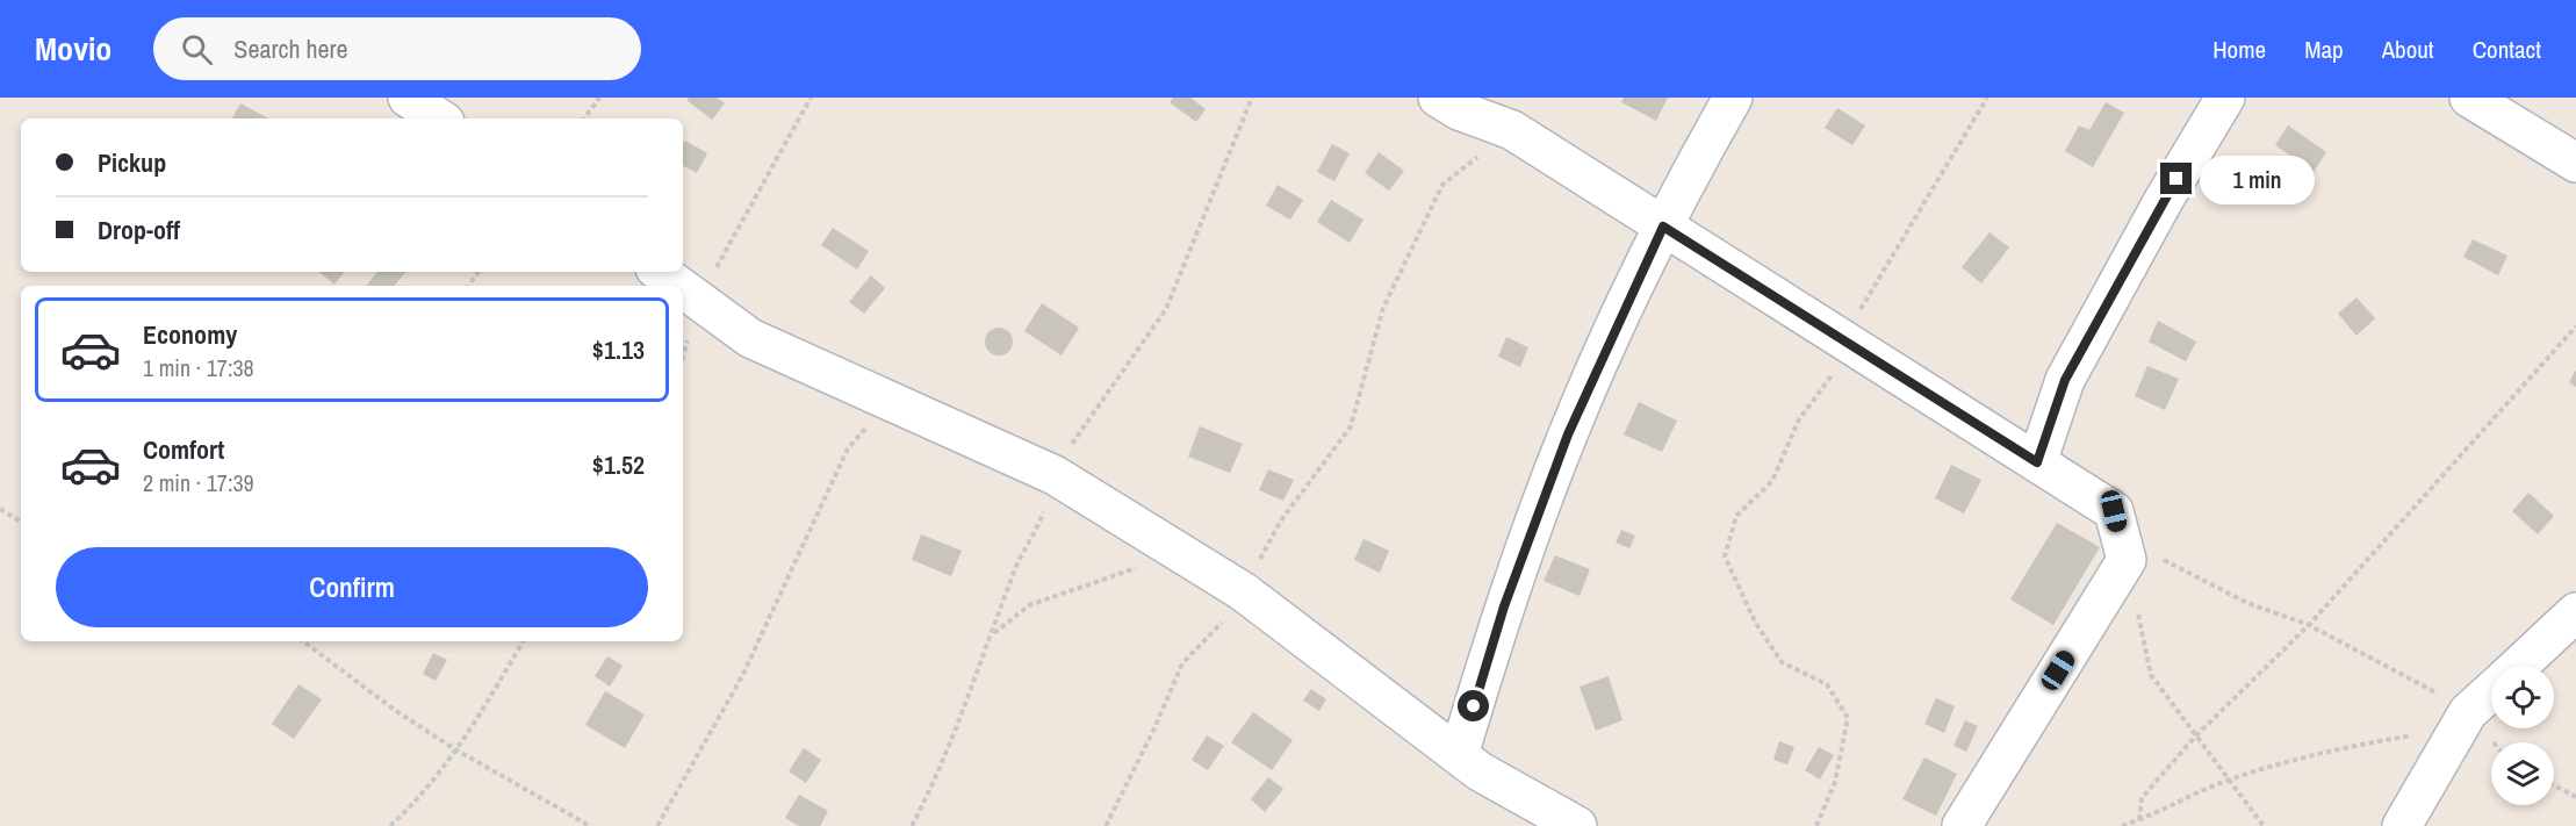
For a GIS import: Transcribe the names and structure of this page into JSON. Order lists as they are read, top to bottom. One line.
{"page":{"header":"Movio","search":"Search here","nav":["Home","Map","About","Contact"],"banner":["Pickup","Drop-off"],"bubble":"1 min","list":[{"name":"Economy","note":"1 min · 17:38","value":"$1.13"},{"name":"Comfort","note":"2 min · 17:39","value":"$1.52"}],"buttons":"Confirm"}}
